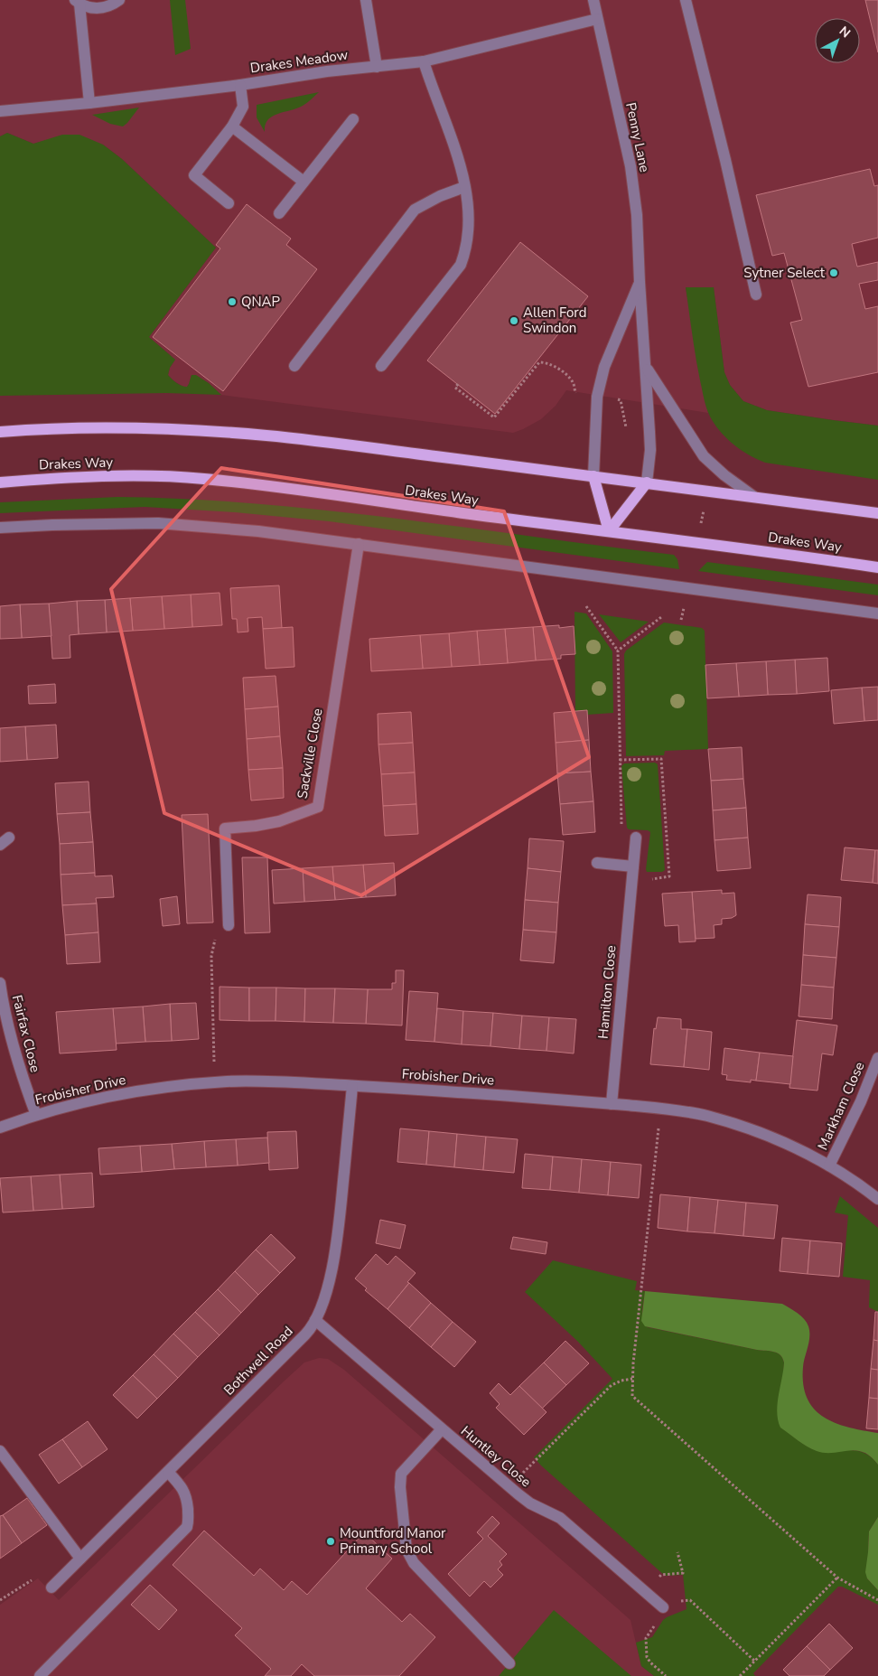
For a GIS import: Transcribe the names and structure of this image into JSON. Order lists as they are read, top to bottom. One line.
{"streets":{"main road":["Drakes Way"],"street":["Drakes Meadow","Penny Lane","Sackville Close","Hamilton Close","Fairfax Close","Frobisher Drive","Markham Close","Bothwell Road","Huntley Close"]},"crossings":[["Drakes Meadow","Penny Lane"],["Hamilton Close","Frobisher Drive"],["Fairfax Close","Frobisher Drive"],["Frobisher Drive","Markham Close"],["Frobisher Drive","Bothwell Road"],["Bothwell Road","Huntley Close"]],"places":["Sytner Select","QNAP","Allen Ford Swindon","Mountford Manor Primary School"],"north":"top right"}
